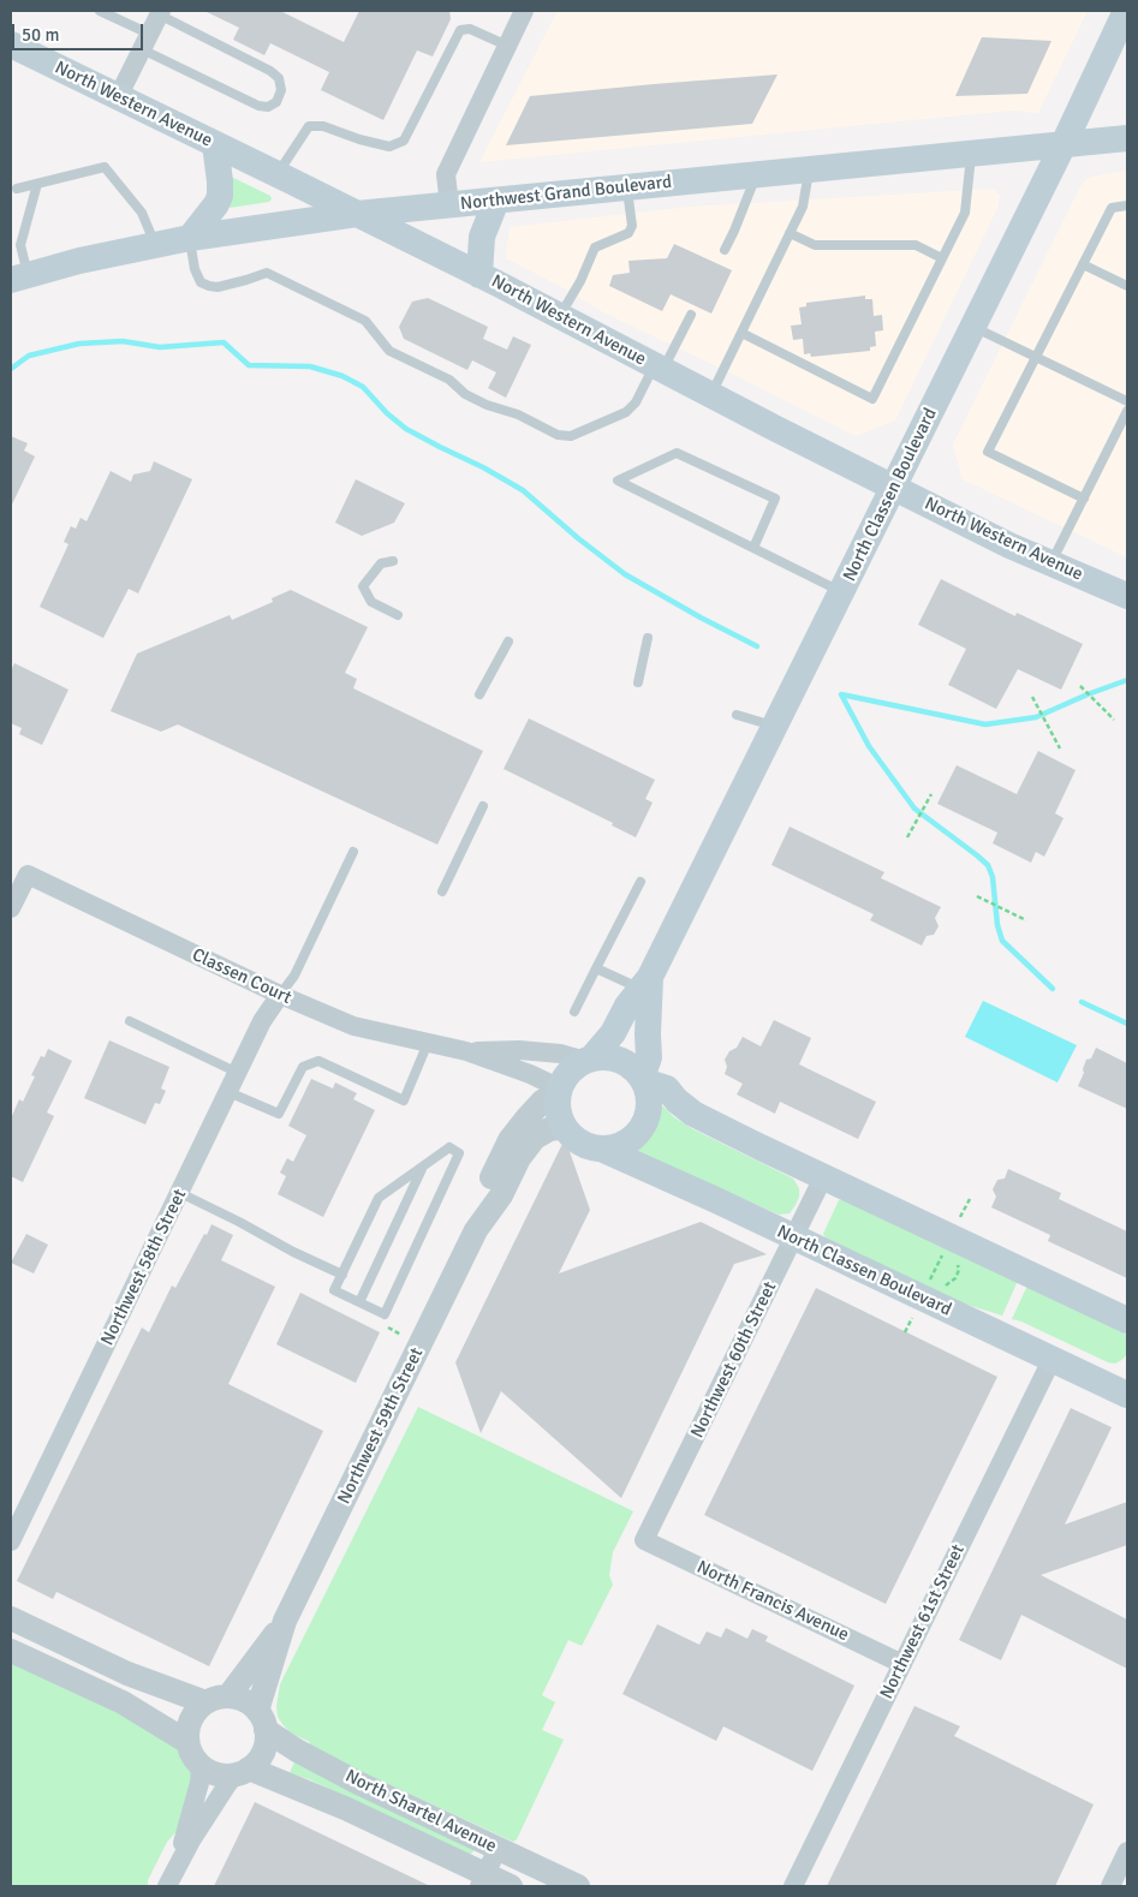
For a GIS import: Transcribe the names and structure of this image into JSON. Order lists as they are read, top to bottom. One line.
{"streets":{"main road":["North Western Avenue","Northwest Grand Boulevard","North Classen Boulevard"],"street":["Classen Court","Northwest 58th Street","Northwest 60th Street","Northwest 59th Street","North Francis Avenue","Northwest 61st Street","North Shartel Avenue"]},"crossings":[["North Western Avenue","Northwest Grand Boulevard"],["North Western Avenue","North Classen Boulevard"],["Northwest Grand Boulevard","North Classen Boulevard"],["North Classen Boulevard","Classen Court"],["North Classen Boulevard","Northwest 60th Street"],["North Classen Boulevard","Northwest 59th Street"],["North Classen Boulevard","Northwest 61st Street"],["Classen Court","Northwest 58th Street"],["Classen Court","Northwest 59th Street"],["Northwest 60th Street","North Francis Avenue"],["Northwest 59th Street","North Shartel Avenue"],["North Francis Avenue","Northwest 61st Street"]],"scale_bar":"50 m"}
